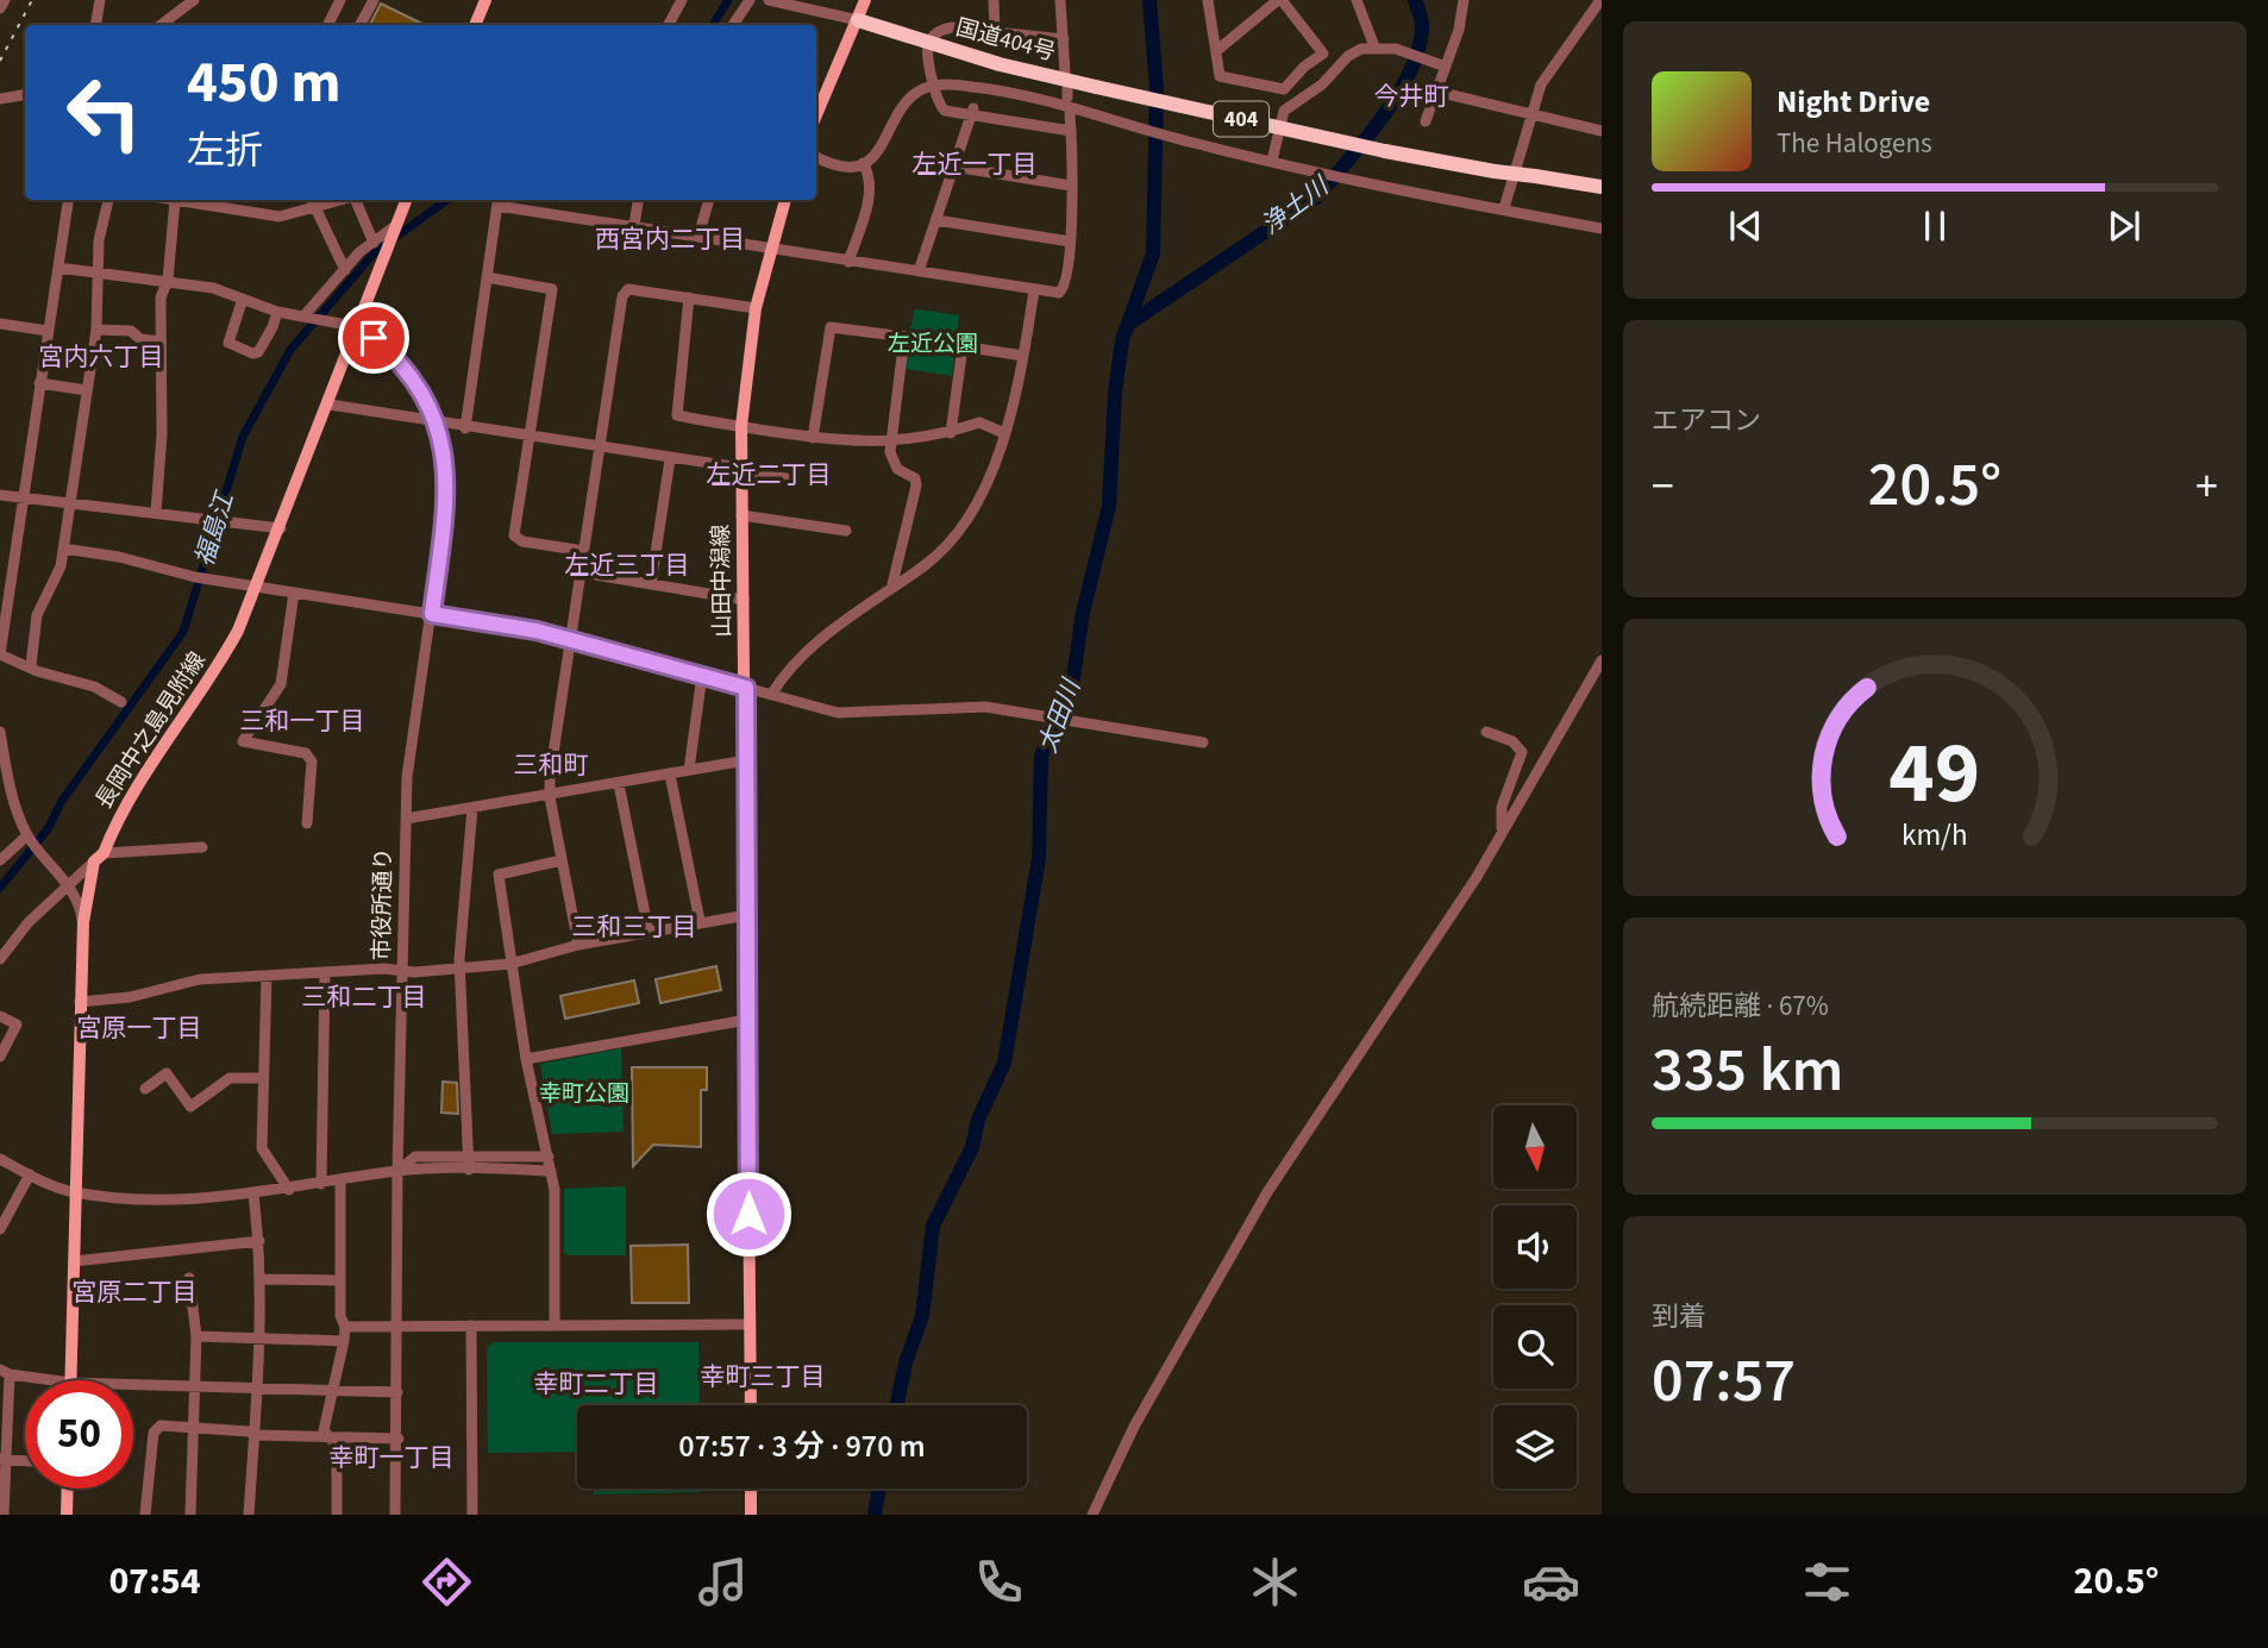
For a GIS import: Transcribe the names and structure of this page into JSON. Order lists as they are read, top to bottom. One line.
{"streets":{"highway":["国道404号","404"],"main road":["山田中潟線","長岡中之島見附線"],"street":["市役所通り"]},"crossings":[["長岡中之島見附線","市役所通り"]],"districts":["今井町","左近一丁目","西宮内二丁目","宮内六丁目","左近二丁目","左近三丁目","三和一丁目","三和町","三和三丁目","三和二丁目","宮原一丁目","宮原二丁目","幸町三丁目","幸町二丁目","幸町一丁目"],"water":["浄土川","福島江","太田川"],"parks":["左近公園","幸町公園"],"north":"bottom","page":{"turn":["450 m","左折"],"song":["Night Drive","The Halogens"],"tile":["エアコン",["航続距離 · 67%","335 km"],["到着","07:57"]],"heat":["−","20.5°","+"],"limit":"50","trip":"07:57 · 3 分 · 970 m","tabs":["07:54","20.5°"],"gauge":["49","km/h"]}}
